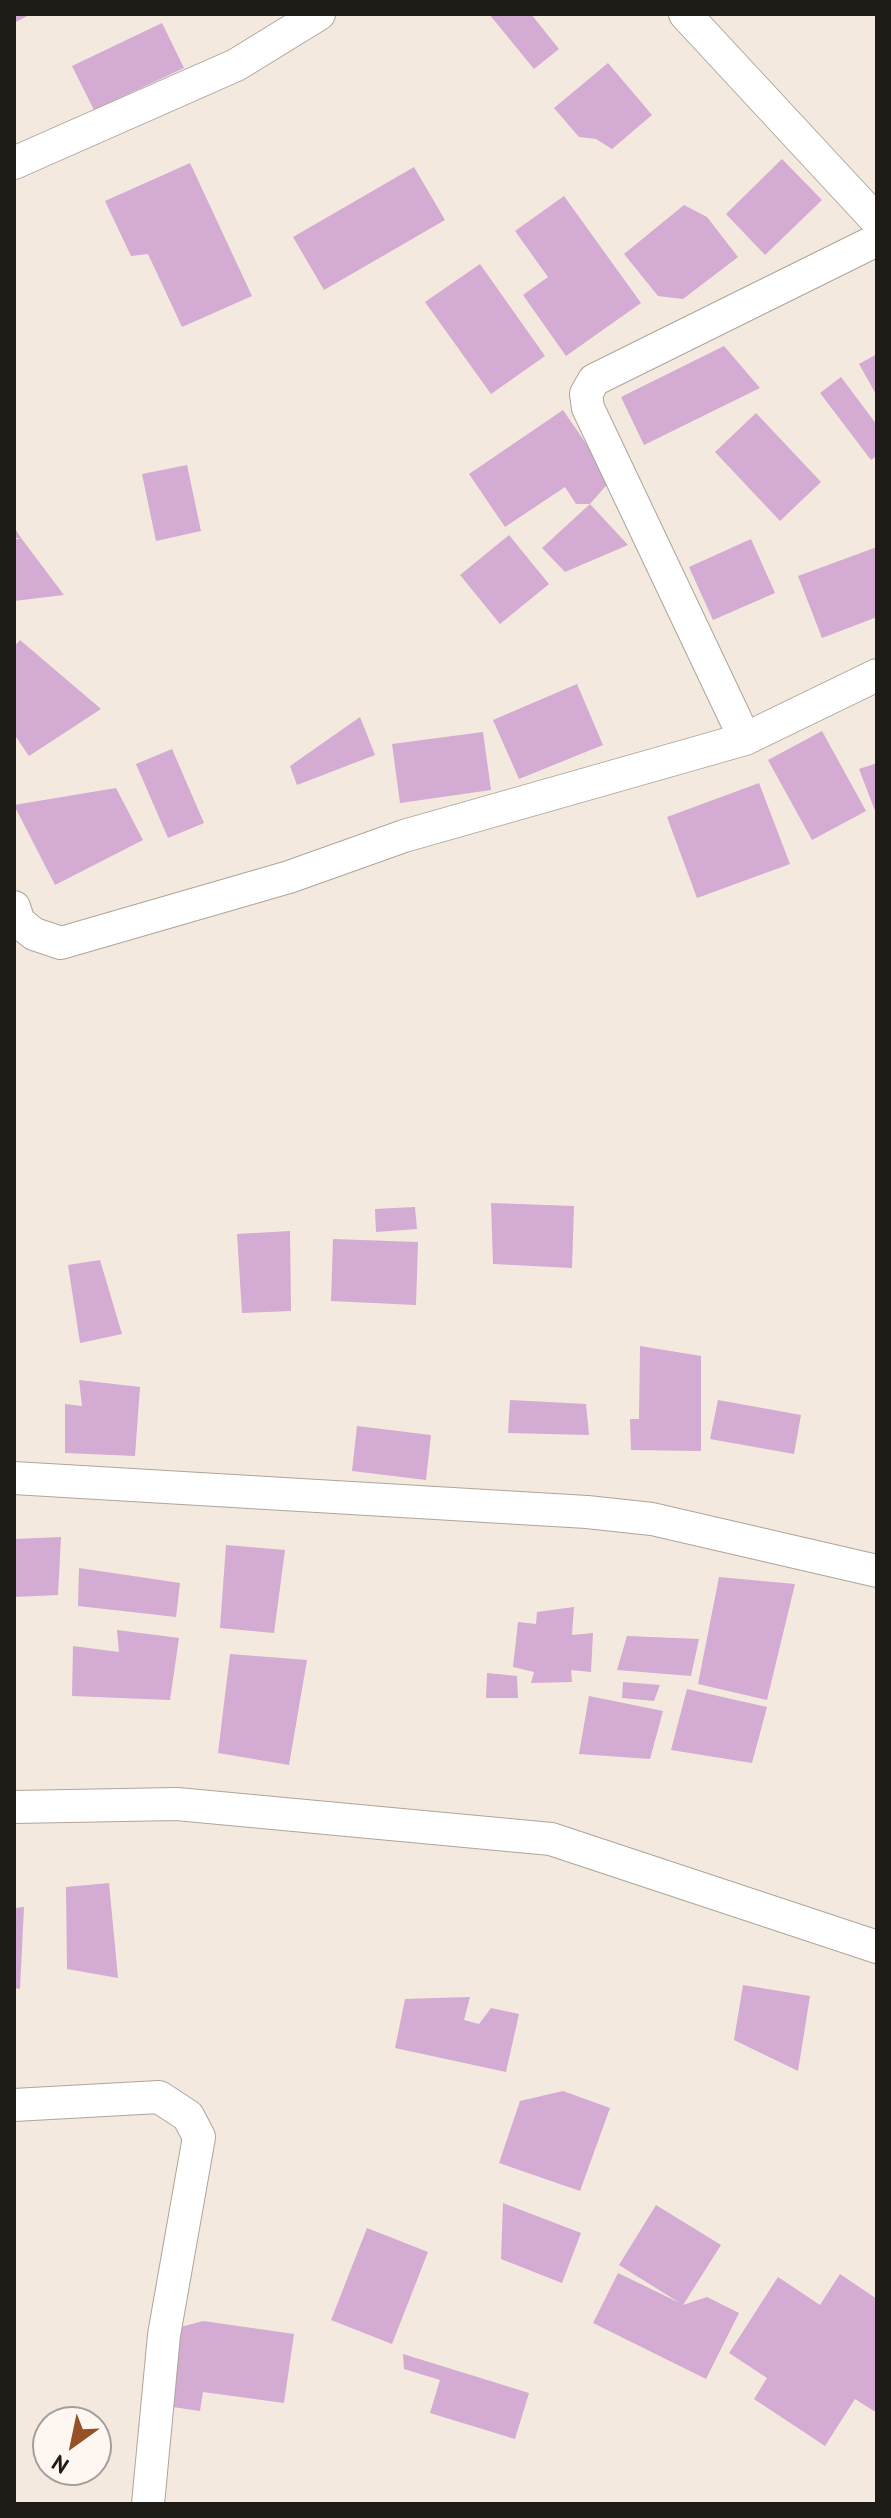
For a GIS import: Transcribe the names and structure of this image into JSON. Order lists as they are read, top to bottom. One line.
{"north":"bottom left"}
